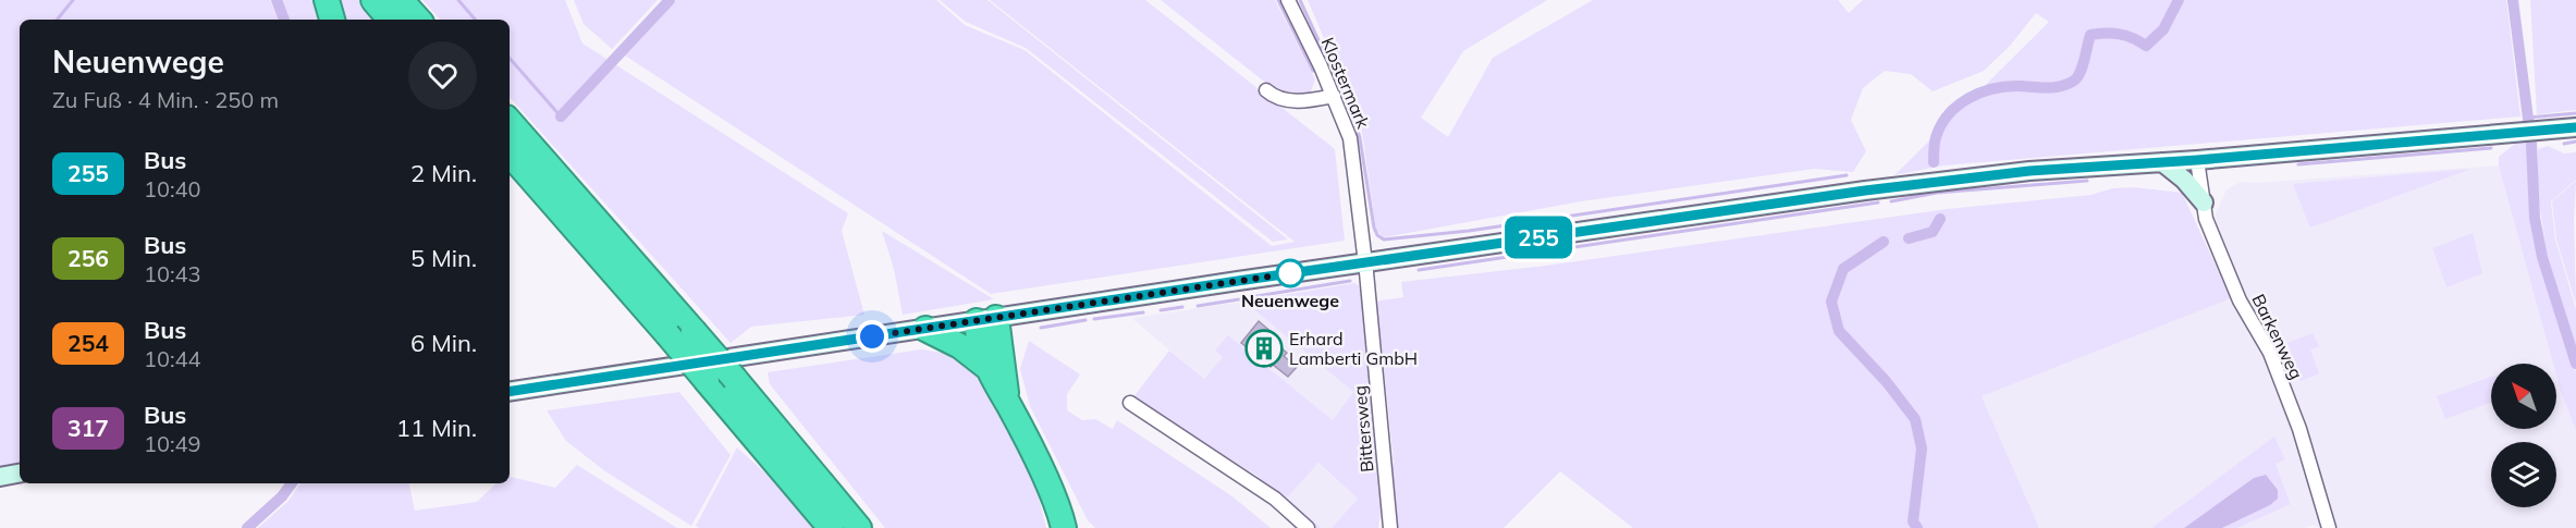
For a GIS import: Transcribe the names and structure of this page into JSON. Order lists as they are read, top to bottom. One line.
{"streets":{"street":["Klostermark","Barkenweg","Bittersweg"]},"crossings":[["Klostermark","Bittersweg"]],"places":{"other":["Neuenwege"],"building":["Erhard Lamberti GmbH"]},"lines":["bus line 255"],"north":"top left","page":{"on_map":"255","heading":["Neuenwege","Zu Fuß · 4 Min. · 250 m"],"list":[{"mark":"255","name":"Bus","note":"10:40","value":"2 Min."},{"mark":"256","name":"Bus","note":"10:43","value":"5 Min."},{"mark":"254","name":"Bus","note":"10:44","value":"6 Min."},{"mark":"317","name":"Bus","note":"10:49","value":"11 Min."}]}}
